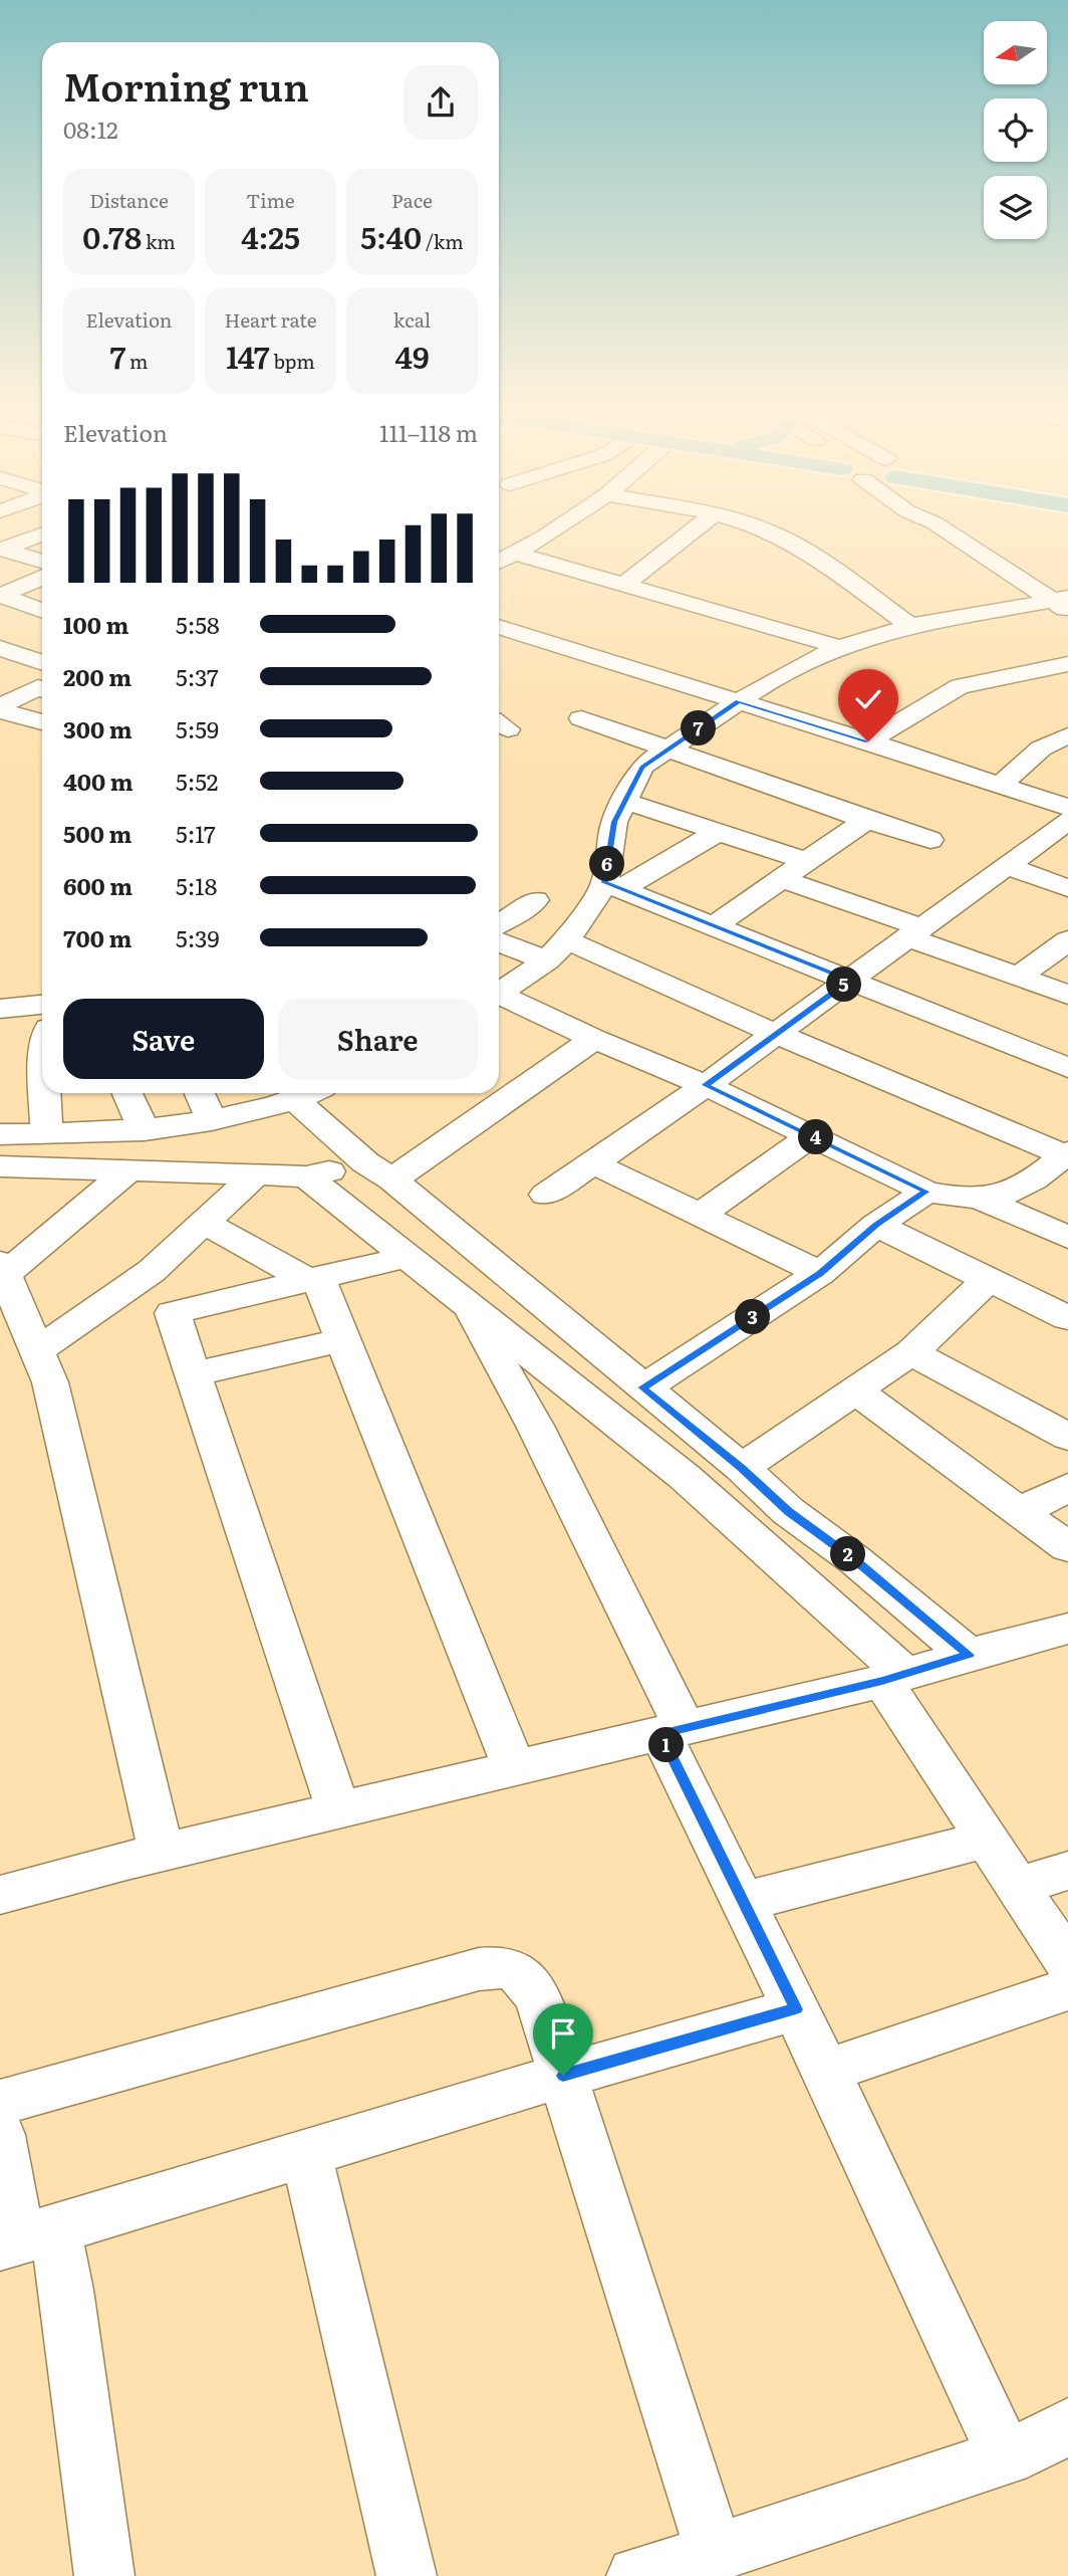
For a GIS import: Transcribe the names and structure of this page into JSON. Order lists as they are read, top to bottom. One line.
{"north":"left","page":{"heading":["Morning run","08:12"],"stats":[["Distance","0.78 km"],["Time","4:25"],["Pace","5:40 /km"],["Elevation","7 m"],["Heart rate","147 bpm"],["kcal","49"]],"chart":["Elevation","111–118 m"],"list":[{"name":"100 m","note":"5:58"},{"name":"200 m","note":"5:37"},{"name":"300 m","note":"5:59"},{"name":"400 m","note":"5:52"},{"name":"500 m","note":"5:17"},{"name":"600 m","note":"5:18"},{"name":"700 m","note":"5:39"}],"pins":["7","6","5","4","3","2","1"],"buttons":["Save","Share"]}}
